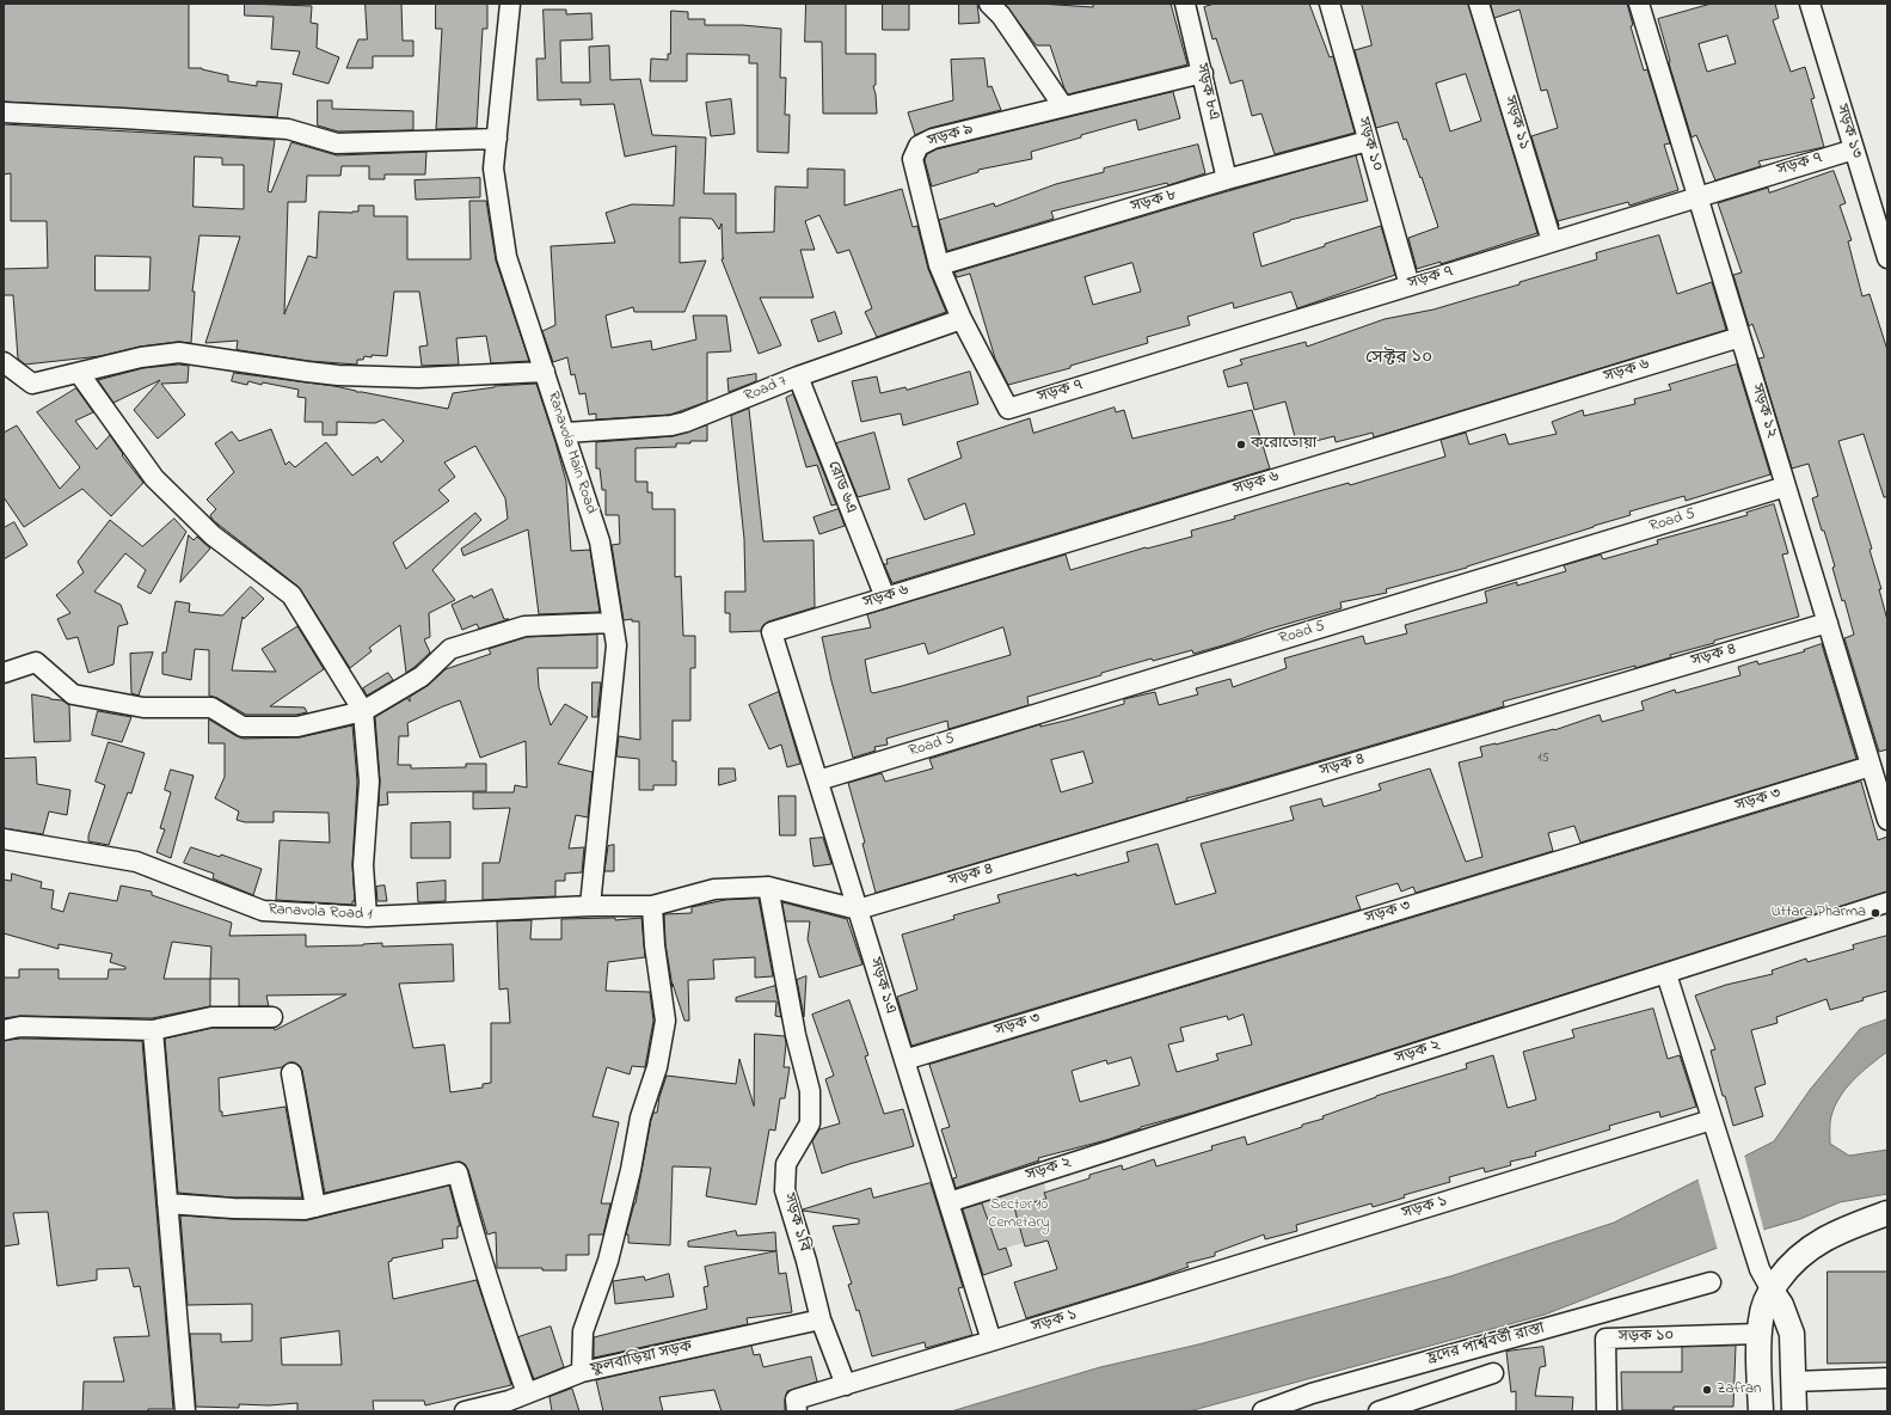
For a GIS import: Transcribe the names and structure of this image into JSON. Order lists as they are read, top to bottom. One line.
{"streets":{"street":["সড়ক ৮এ","সড়ক ১১","সড়ক ১৩","সড়ক ৯","সড়ক ১০","সড়ক ৭","সড়ক ৮","সড়ক ৬","Road 7","সড়ক ১২","Ranavola Main Road","রোড ৬এ","Road 5","সড়ক ৪","সড়ক ৩","Ranavola Road 1","সড়ক ১এ","সড়ক ২","সড়ক ১","সড়ক ১বি","হ্রদের পার্শ্ববর্তী রাস্তা","ফুলবাড়িয়া সড়ক"]},"crossings":[["সড়ক ৮এ","সড়ক ৯"],["সড়ক ৮এ","সড়ক ৮"],["সড়ক ১১","সড়ক ৭"],["সড়ক ১৩","সড়ক ৭"],["সড়ক ৯","সড়ক ৭"],["সড়ক ৯","সড়ক ৮"],["সড়ক ৯","Road 7"],["সড়ক ১০","সড়ক ৭"],["সড়ক ১০","সড়ক ৮"],["সড়ক ৭","সড়ক ১২"],["সড়ক ৬","সড়ক ১২"],["সড়ক ৬","রোড ৬এ"],["সড়ক ৬","সড়ক ১এ"],["Road 7","Ranavola Main Road"],["Road 7","রোড ৬এ"],["সড়ক ১২","Road 5"],["সড়ক ১২","সড়ক ৪"],["সড়ক ১২","সড়ক ৩"],["Ranavola Main Road","Ranavola Road 1"],["Road 5","সড়ক ১এ"],["সড়ক ৪","Ranavola Road 1"],["সড়ক ৪","সড়ক ১এ"],["সড়ক ৩","সড়ক ১এ"],["Ranavola Road 1","সড়ক ১এ"],["Ranavola Road 1","সড়ক ১বি"],["সড়ক ১এ","সড়ক ২"],["সড়ক ১এ","সড়ক ১"],["সড়ক ১","সড়ক ১বি"],["সড়ক ১বি","ফুলবাড়িয়া সড়ক"]],"districts":["সেক্টর ১০"],"parks":["Sector 10 Cemetary"],"places":["করোতোয়া","Uttara Pharma","Zafran"],"house_numbers":["15"]}
